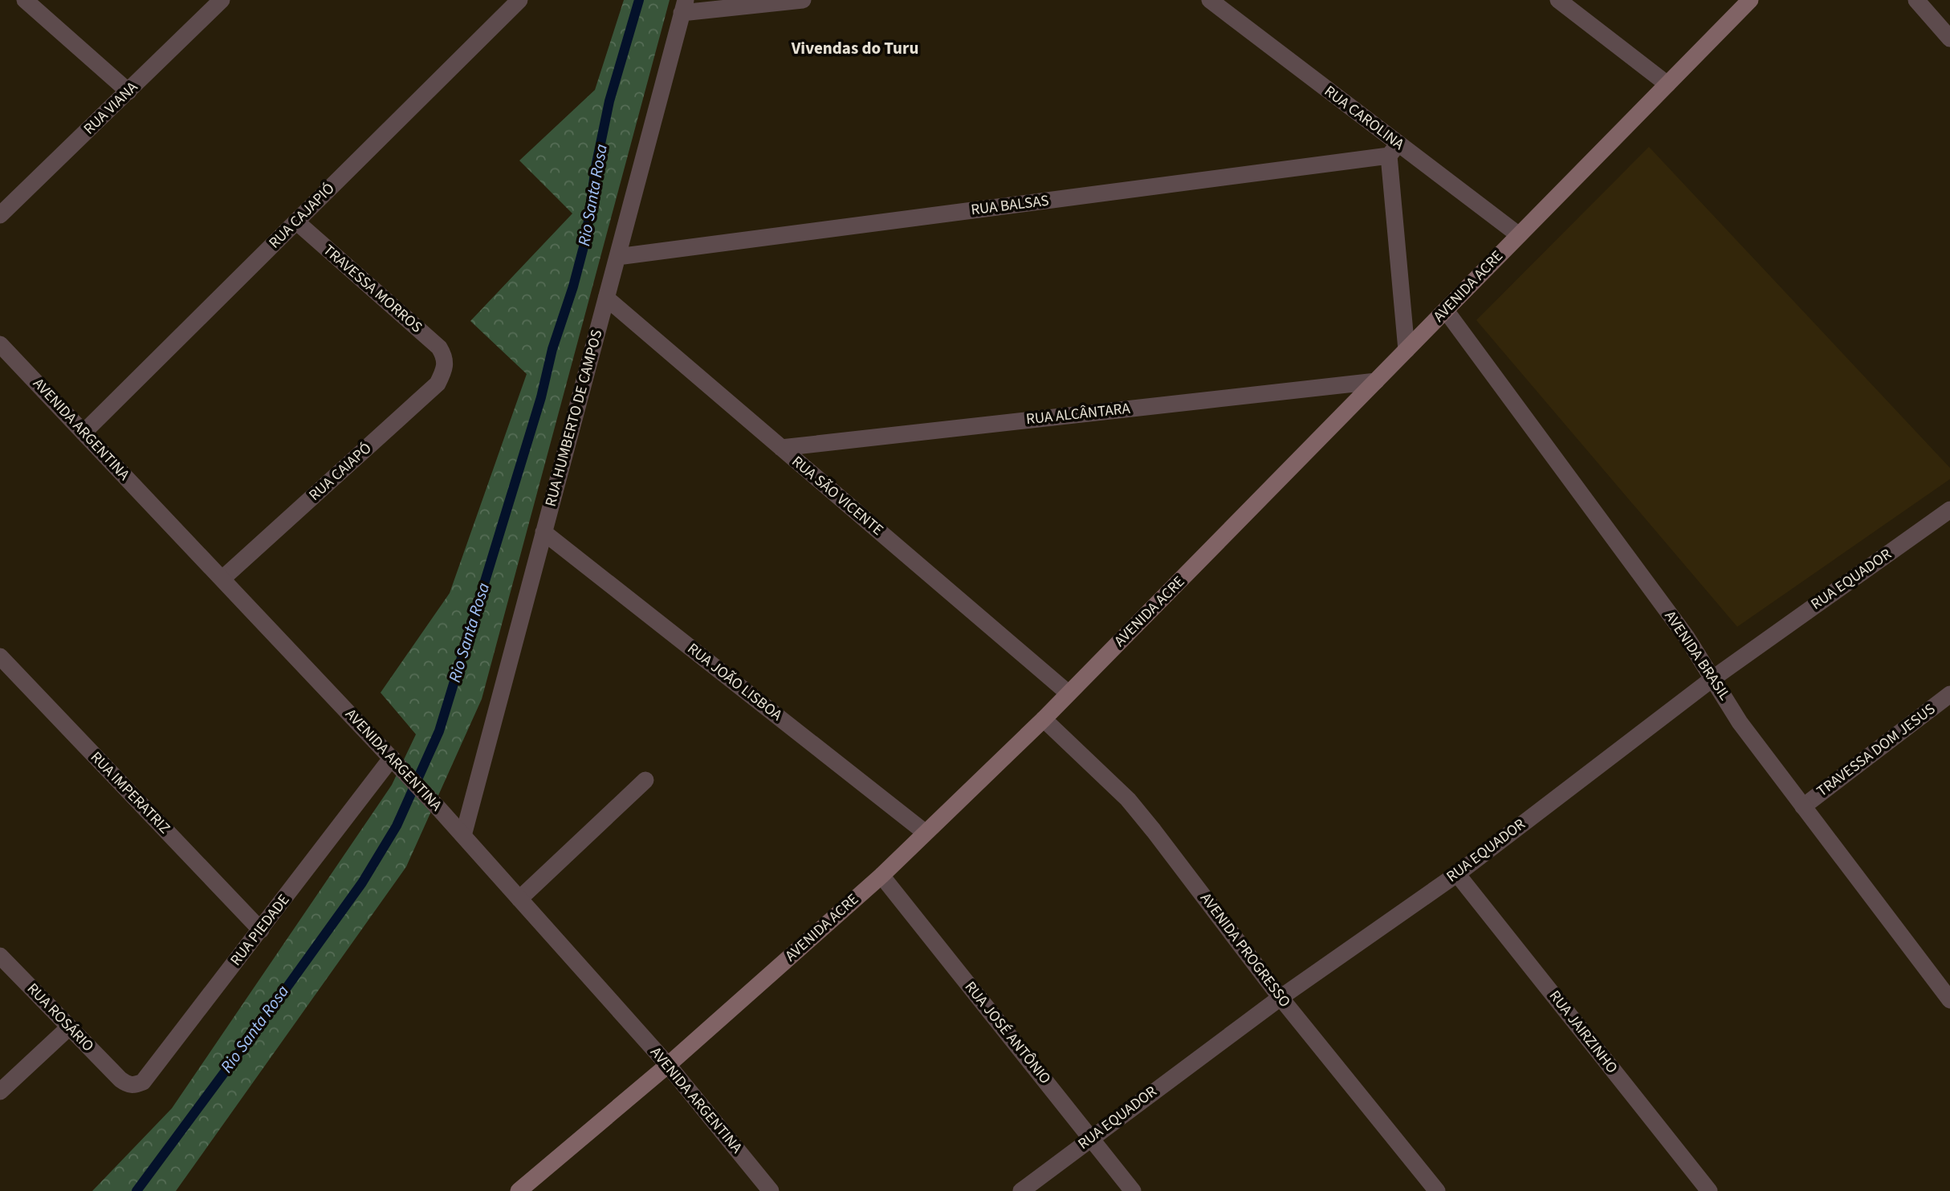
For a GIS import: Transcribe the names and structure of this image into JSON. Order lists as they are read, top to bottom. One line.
{"streets":{"main road":["AVENIDA ACRE"],"street":["RUA VIANA","RUA CAROLINA","RUA BALSAS","RUA CAJAPIÓ","TRAVESSA MORROS","RUA ALCÂNTARA","RUA HUMBERTO DE CAMPOS","AVENIDA ARGENTINA","RUA CAIAPÓ","RUA SÃO VICENTE","RUA EQUADOR","AVENIDA BRASIL","RUA JOÃO LISBOA","TRAVESSA DOM JESUS","RUA IMPERATRIZ","RUA PIEDADE","AVENIDA PROGRESSO","RUA ROSÁRIO","RUA JAIRZINHO","RUA JOSÉ ANTÔNIO"]},"crossings":[["RUA CAROLINA","RUA BALSAS"],["RUA CAROLINA","AVENIDA ACRE"],["RUA BALSAS","RUA HUMBERTO DE CAMPOS"],["RUA CAJAPIÓ","TRAVESSA MORROS"],["RUA CAJAPIÓ","AVENIDA ARGENTINA"],["AVENIDA ACRE","RUA ALCÂNTARA"],["AVENIDA ACRE","AVENIDA ARGENTINA"],["AVENIDA ACRE","RUA SÃO VICENTE"],["AVENIDA ACRE","AVENIDA BRASIL"],["AVENIDA ACRE","RUA JOÃO LISBOA"],["AVENIDA ACRE","AVENIDA PROGRESSO"],["AVENIDA ACRE","RUA JOSÉ ANTÔNIO"],["TRAVESSA MORROS","RUA CAIAPÓ"],["RUA ALCÂNTARA","RUA SÃO VICENTE"],["RUA HUMBERTO DE CAMPOS","AVENIDA ARGENTINA"],["RUA HUMBERTO DE CAMPOS","RUA SÃO VICENTE"],["RUA HUMBERTO DE CAMPOS","RUA JOÃO LISBOA"],["AVENIDA ARGENTINA","RUA CAIAPÓ"],["AVENIDA ARGENTINA","RUA PIEDADE"],["RUA EQUADOR","AVENIDA BRASIL"],["RUA EQUADOR","AVENIDA PROGRESSO"],["RUA EQUADOR","RUA JAIRZINHO"],["RUA EQUADOR","RUA JOSÉ ANTÔNIO"],["AVENIDA BRASIL","TRAVESSA DOM JESUS"],["RUA IMPERATRIZ","RUA PIEDADE"],["RUA PIEDADE","RUA ROSÁRIO"]],"districts":["Vivendas do Turu"],"water":["Rio Santa Rosa"]}
